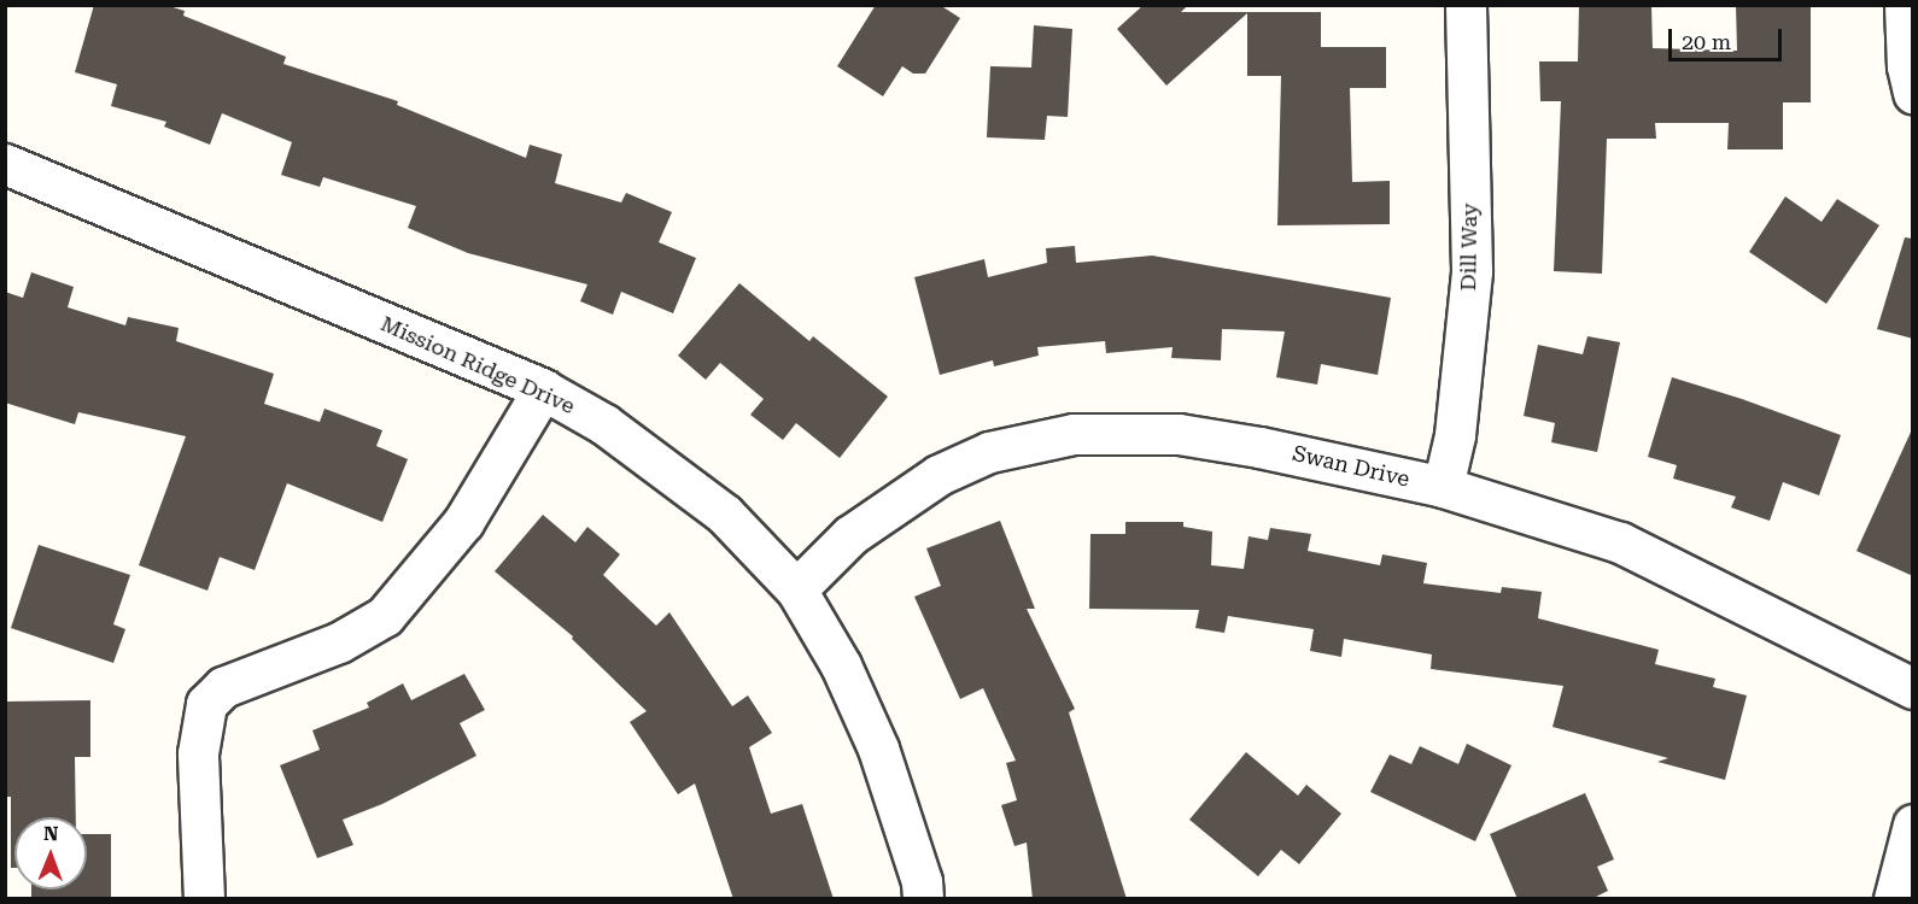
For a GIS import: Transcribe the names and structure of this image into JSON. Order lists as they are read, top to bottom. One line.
{"streets":{"street":["Dill Way","Mission Ridge Drive","Swan Drive"]},"crossings":[["Dill Way","Swan Drive"],["Mission Ridge Drive","Swan Drive"]],"scale_bar":"20 m","north":"top"}
